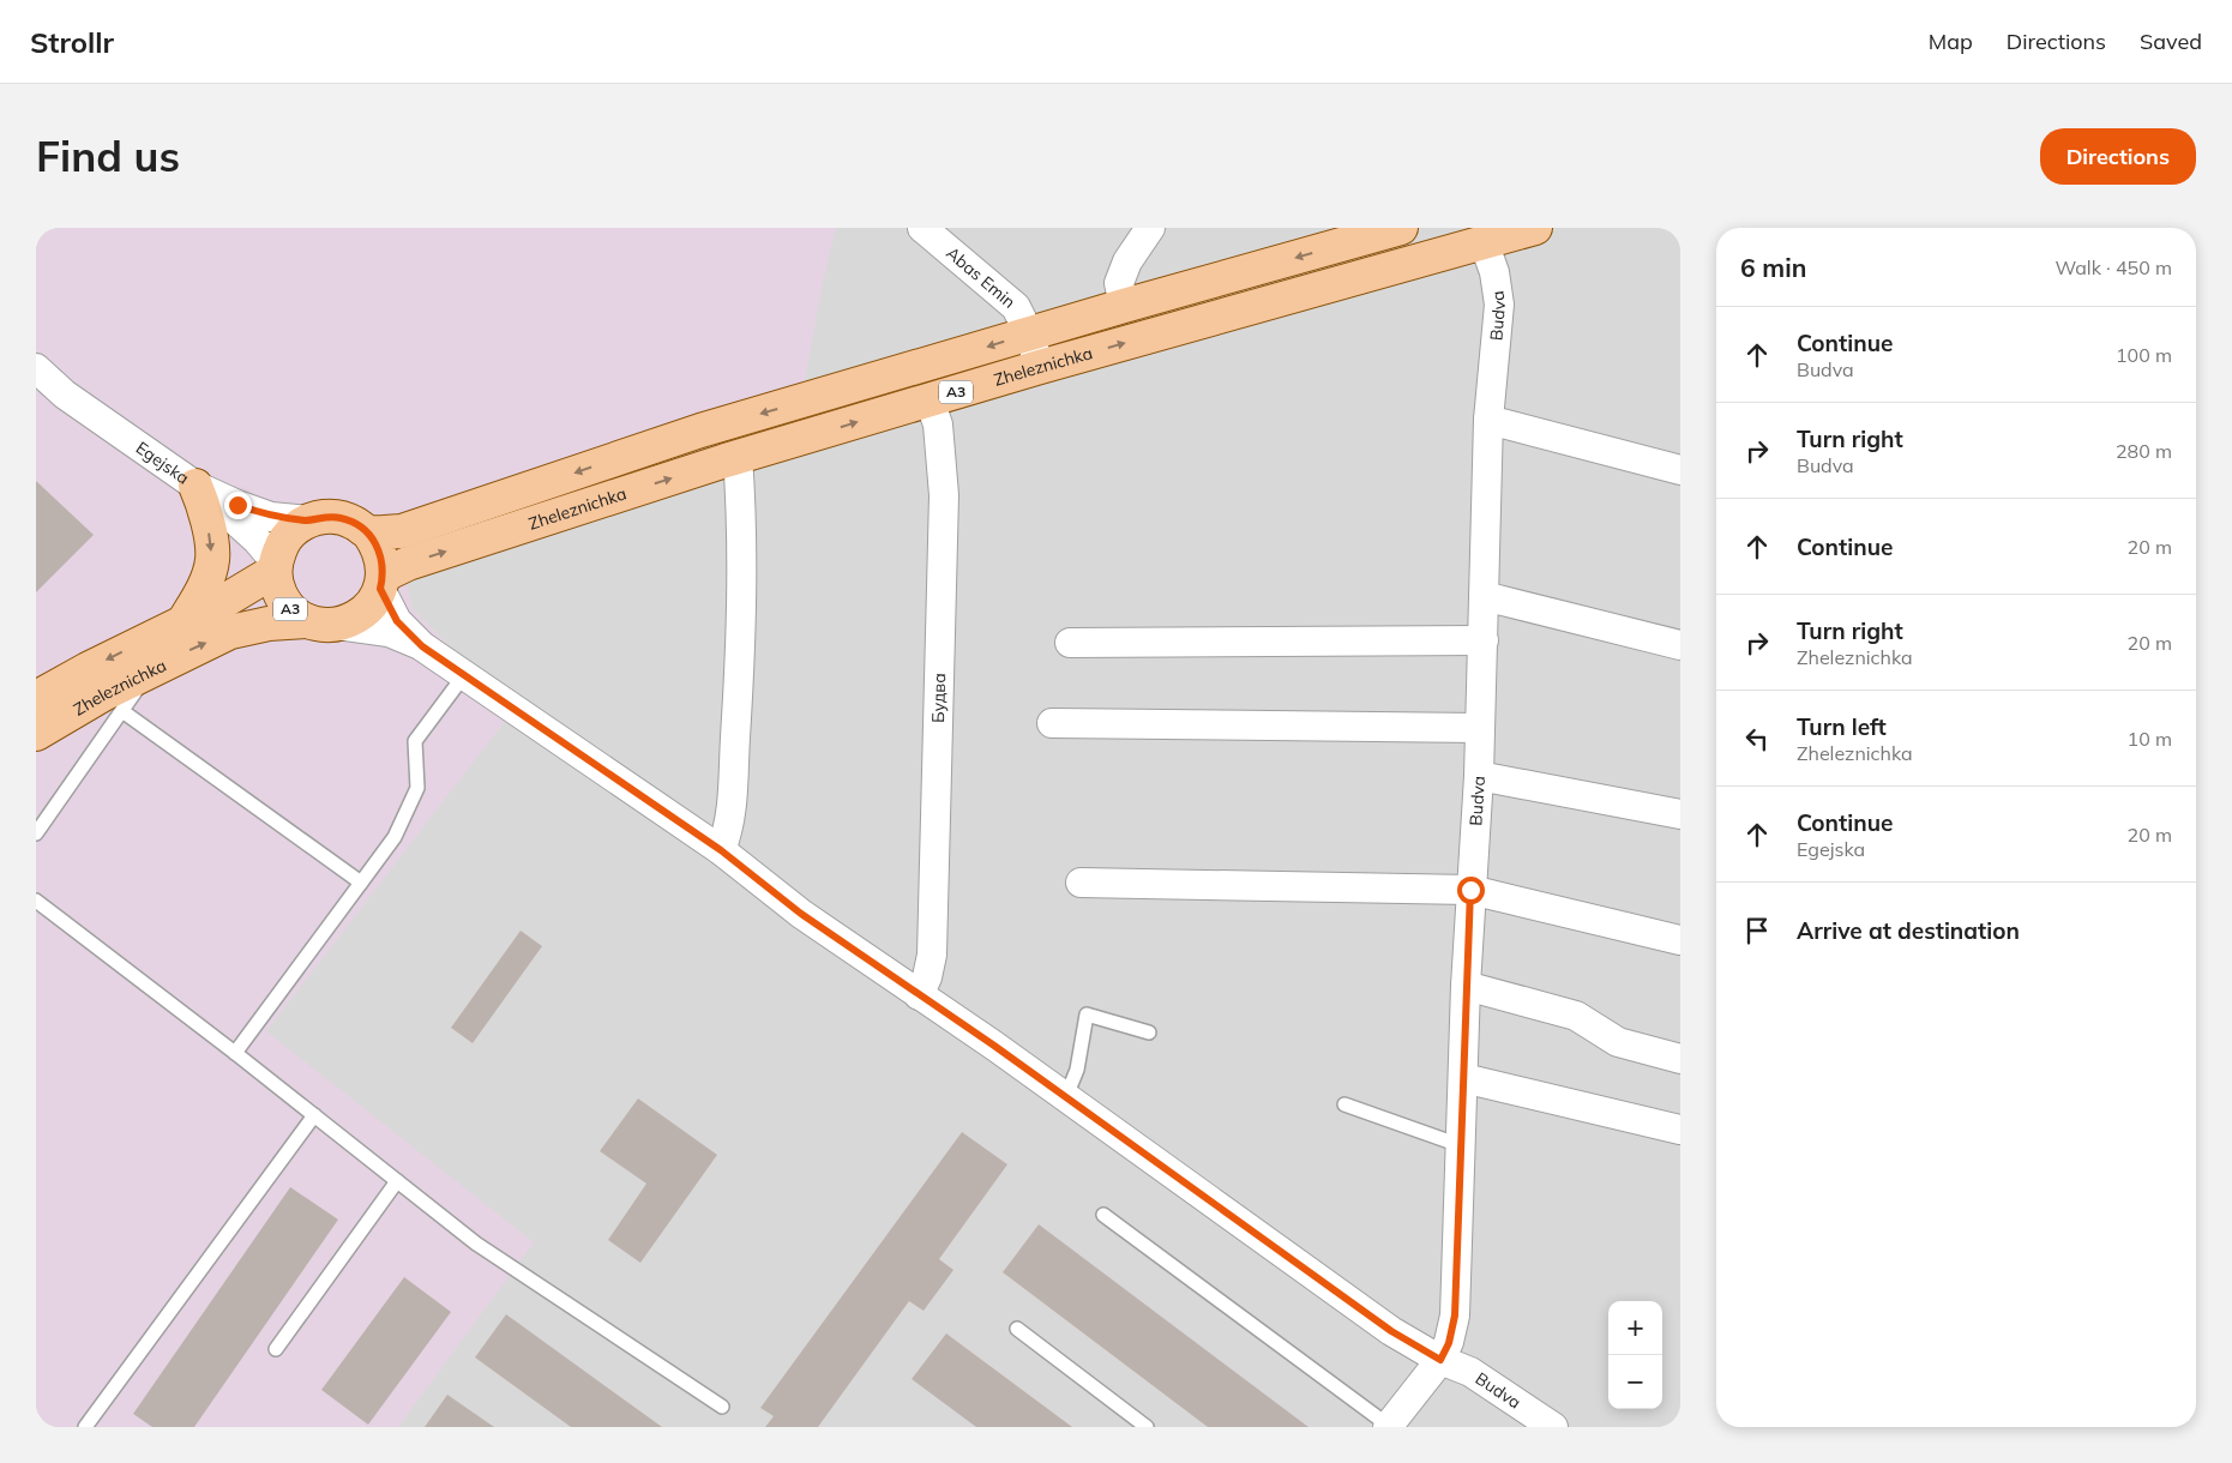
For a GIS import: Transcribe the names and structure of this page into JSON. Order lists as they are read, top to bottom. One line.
{"streets":{"main road":["Zheleznichka","A3"],"street":["Abas Emin","Budva","Egejska","Будва"]},"crossings":[["Abas Emin","Zheleznichka"],["Budva","Zheleznichka"],["Budva","Будва"],["Zheleznichka","A3"],["Zheleznichka","Egejska"],["Zheleznichka","Будва"],["A3","Egejska"]],"page":{"header":"Strollr","nav":["Map","Directions","Saved"],"buttons":"Directions","title":"Find us","heading":["6 min","Walk · 450 m"],"list":[["Continue","Budva","100 m"],["Turn right","Budva","280 m"],["Continue","20 m"],["Turn right","Zheleznichka","20 m"],["Turn left","Zheleznichka","10 m"],["Continue","Egejska","20 m"],"Arrive at destination"],"map_buttons":["+","−"]}}
